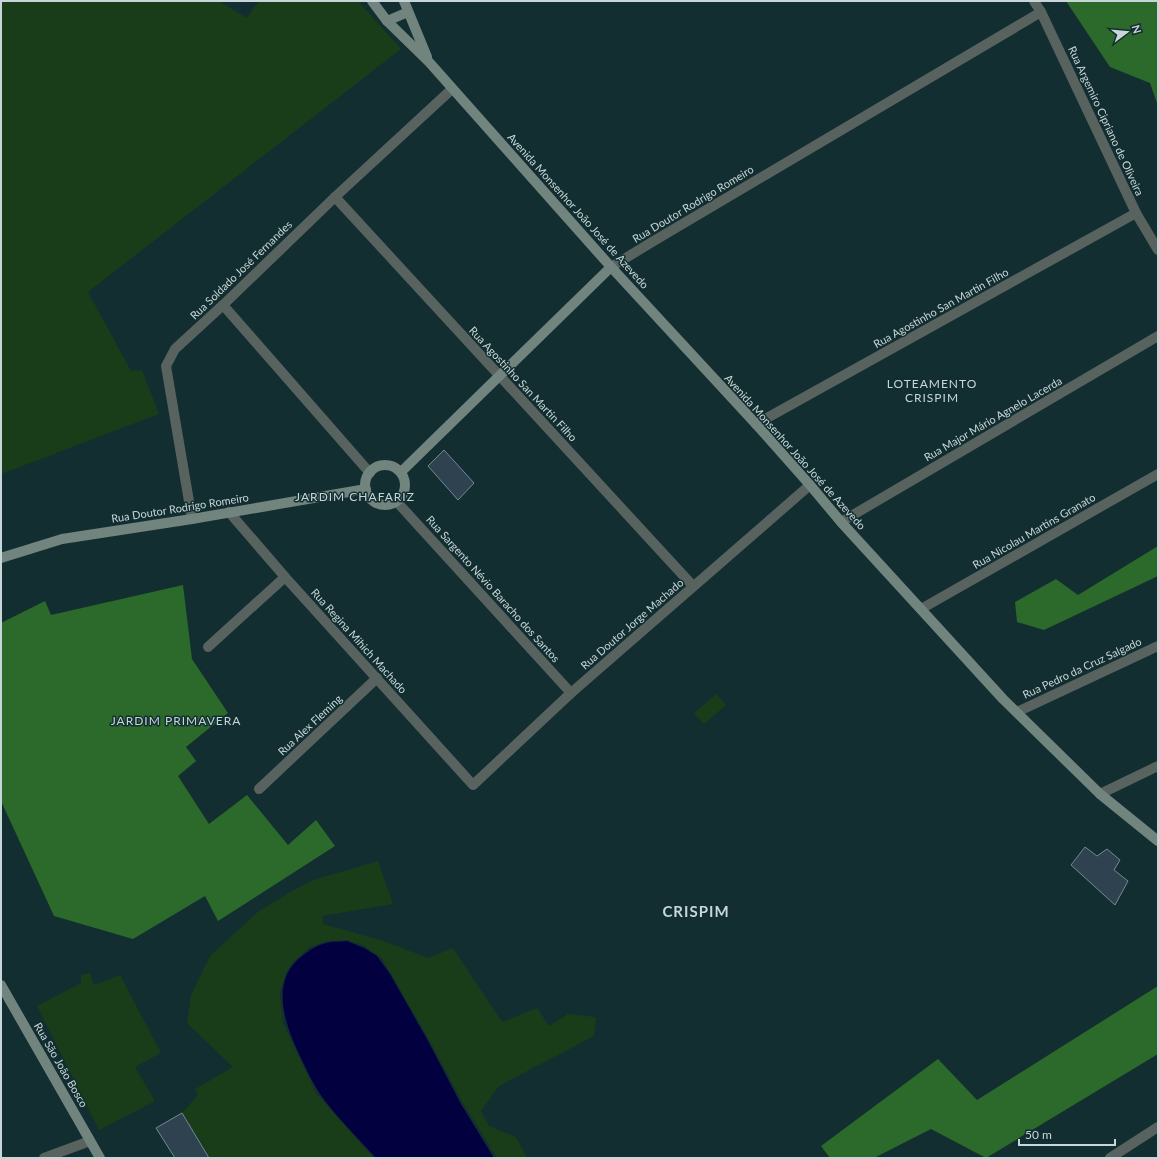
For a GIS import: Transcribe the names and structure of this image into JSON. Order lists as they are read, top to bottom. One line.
{"streets":{"street":["Rua Argemiro Cipriano de Oliveira","Rua Doutor Rodrigo Romeiro","Avenida Monsenhor João José de Azevedo","Rua Soldado José Fernandes","Rua Agostinho San Martin Filho","Rua Major Mário Agnelo Lacerda","Rua Nicolau Martins Granato","Rua Sargento Névio Baracho dos Santos","Rua Doutor Jorge Machado","Rua Regina Mihich Machado","Rua Pedro da Cruz Salgado","Rua Alex Fleming","Rua São João Bosco"]},"crossings":[["Rua Argemiro Cipriano de Oliveira","Rua Doutor Rodrigo Romeiro"],["Rua Argemiro Cipriano de Oliveira","Rua Agostinho San Martin Filho"],["Rua Doutor Rodrigo Romeiro","Avenida Monsenhor João José de Azevedo"],["Rua Doutor Rodrigo Romeiro","Rua Soldado José Fernandes"],["Rua Doutor Rodrigo Romeiro","Rua Agostinho San Martin Filho"],["Rua Doutor Rodrigo Romeiro","Rua Sargento Névio Baracho dos Santos"],["Rua Doutor Rodrigo Romeiro","Rua Regina Mihich Machado"],["Avenida Monsenhor João José de Azevedo","Rua Soldado José Fernandes"],["Avenida Monsenhor João José de Azevedo","Rua Agostinho San Martin Filho"],["Avenida Monsenhor João José de Azevedo","Rua Major Mário Agnelo Lacerda"],["Avenida Monsenhor João José de Azevedo","Rua Nicolau Martins Granato"],["Avenida Monsenhor João José de Azevedo","Rua Doutor Jorge Machado"],["Avenida Monsenhor João José de Azevedo","Rua Pedro da Cruz Salgado"],["Rua Soldado José Fernandes","Rua Agostinho San Martin Filho"],["Rua Agostinho San Martin Filho","Rua Doutor Jorge Machado"],["Rua Sargento Névio Baracho dos Santos","Rua Doutor Jorge Machado"],["Rua Doutor Jorge Machado","Rua Regina Mihich Machado"],["Rua Regina Mihich Machado","Rua Alex Fleming"]],"districts":["LOTEAMENTO CRISPIM","JARDIM CHAFARIZ","JARDIM PRIMAVERA","CRISPIM"],"scale_bar":"50 m","north":"right"}
